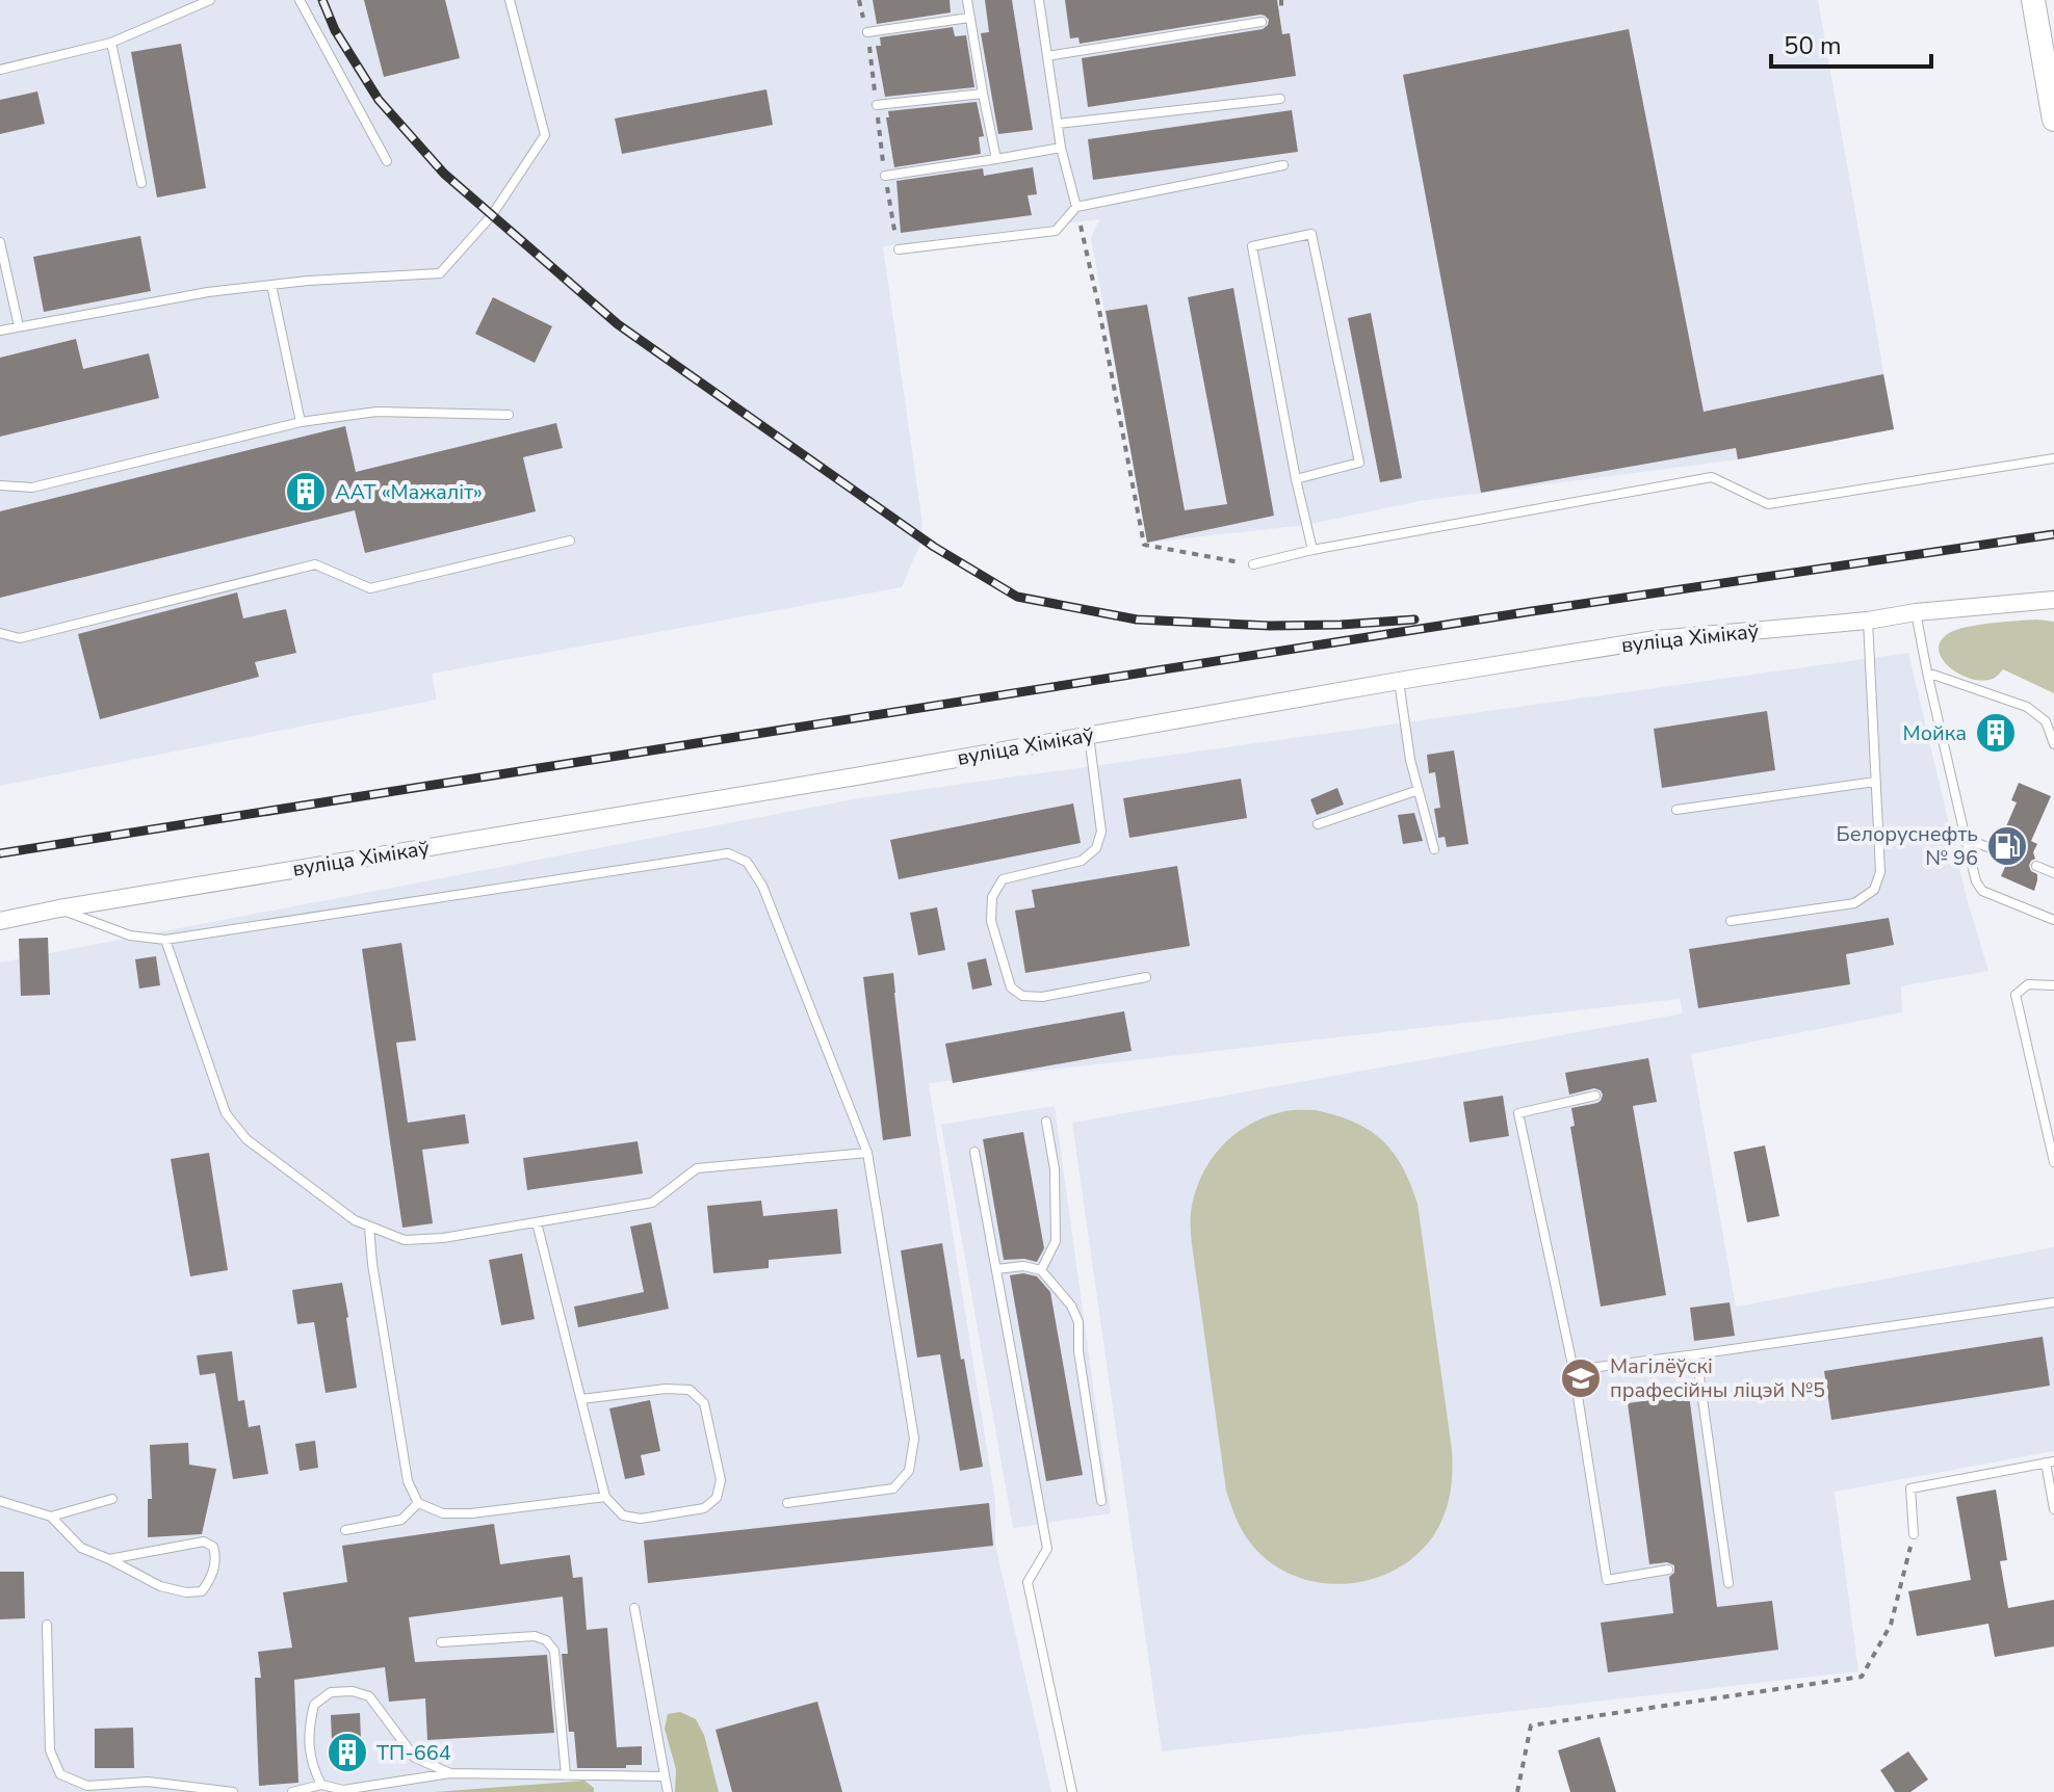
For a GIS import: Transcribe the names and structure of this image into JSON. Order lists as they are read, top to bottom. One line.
{"streets":{"street":["вуліца Хімікаў"]},"places":{"building":["ААТ «Мажаліт»","Мойка","ТП-664"],"fuel station":["Белоруснефть № 96"],"school or university":["Магілёўскі прафесійны ліцэй №5"]},"scale_bar":"50 m"}
